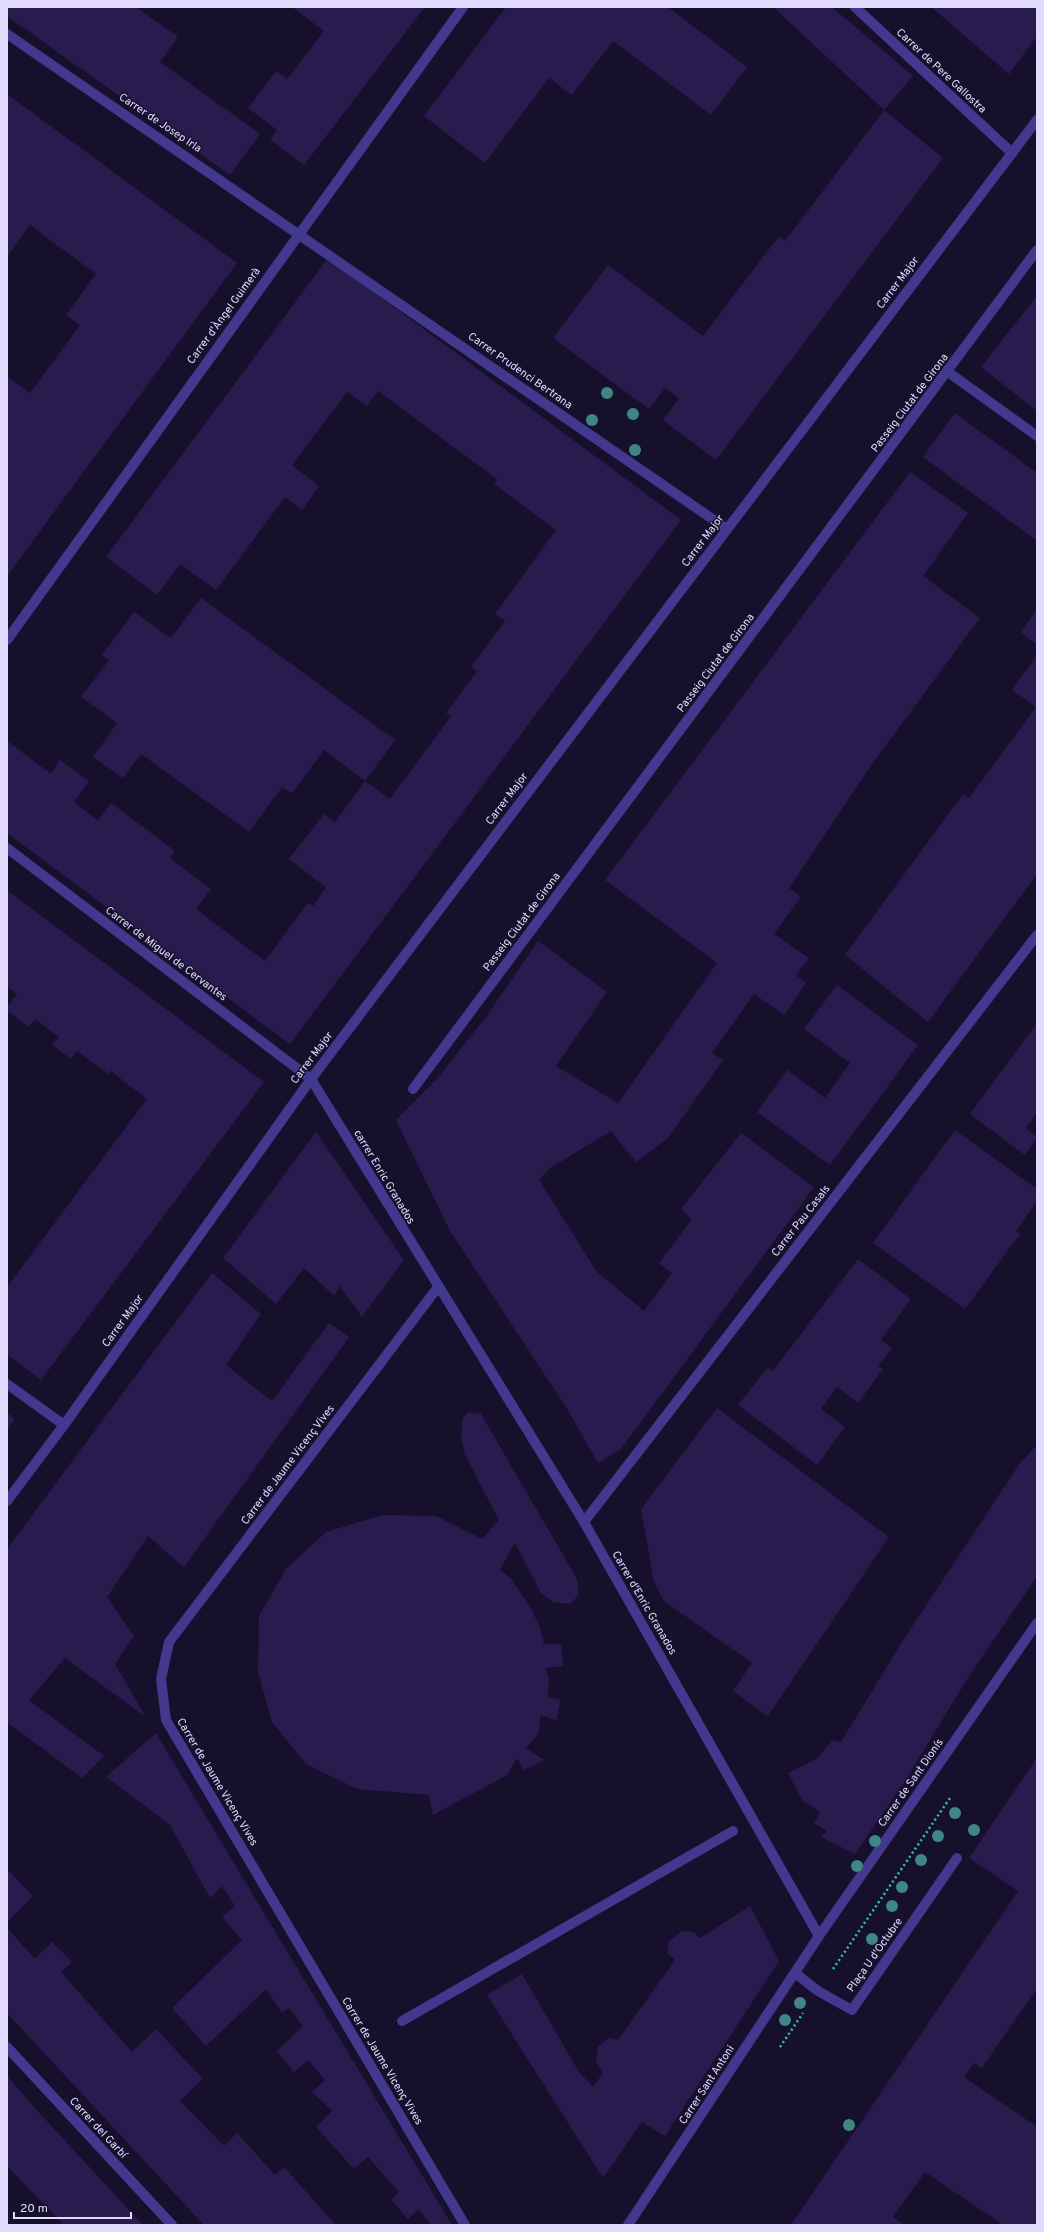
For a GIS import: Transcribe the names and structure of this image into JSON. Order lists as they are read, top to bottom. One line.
{"streets":{"street":["Carrer de Pere Gallostra","Carrer de Josep Irla","Carrer Major","Carrer d'Àngel Guimerà","Carrer Prudenci Bertrana","Passeig Ciutat de Girona","Carrer de Miguel de Cervantes","carrer Enric Granados","Carrer Pau Casals","Carrer de Jaume Vicenç Vives","Carrer d'Enric Granados","Carrer de Sant Dionís","Plaça U d'Octubre","Carrer Sant Antoni","Carrer del Garbí"]},"crossings":[["Carrer de Pere Gallostra","Carrer Major"],["Carrer de Josep Irla","Carrer d'Àngel Guimerà"],["Carrer de Josep Irla","Carrer Prudenci Bertrana"],["Carrer Major","Carrer Prudenci Bertrana"],["Carrer Major","Carrer de Miguel de Cervantes"],["Carrer Major","carrer Enric Granados"],["Carrer d'Àngel Guimerà","Carrer Prudenci Bertrana"],["Carrer de Miguel de Cervantes","carrer Enric Granados"],["carrer Enric Granados","Carrer de Jaume Vicenç Vives"],["carrer Enric Granados","Carrer d'Enric Granados"],["Carrer Pau Casals","Carrer d'Enric Granados"],["Carrer de Jaume Vicenç Vives","Carrer d'Enric Granados"],["Carrer d'Enric Granados","Carrer de Sant Dionís"],["Carrer de Sant Dionís","Carrer Sant Antoni"],["Plaça U d'Octubre","Carrer Sant Antoni"]],"scale_bar":"20 m"}
